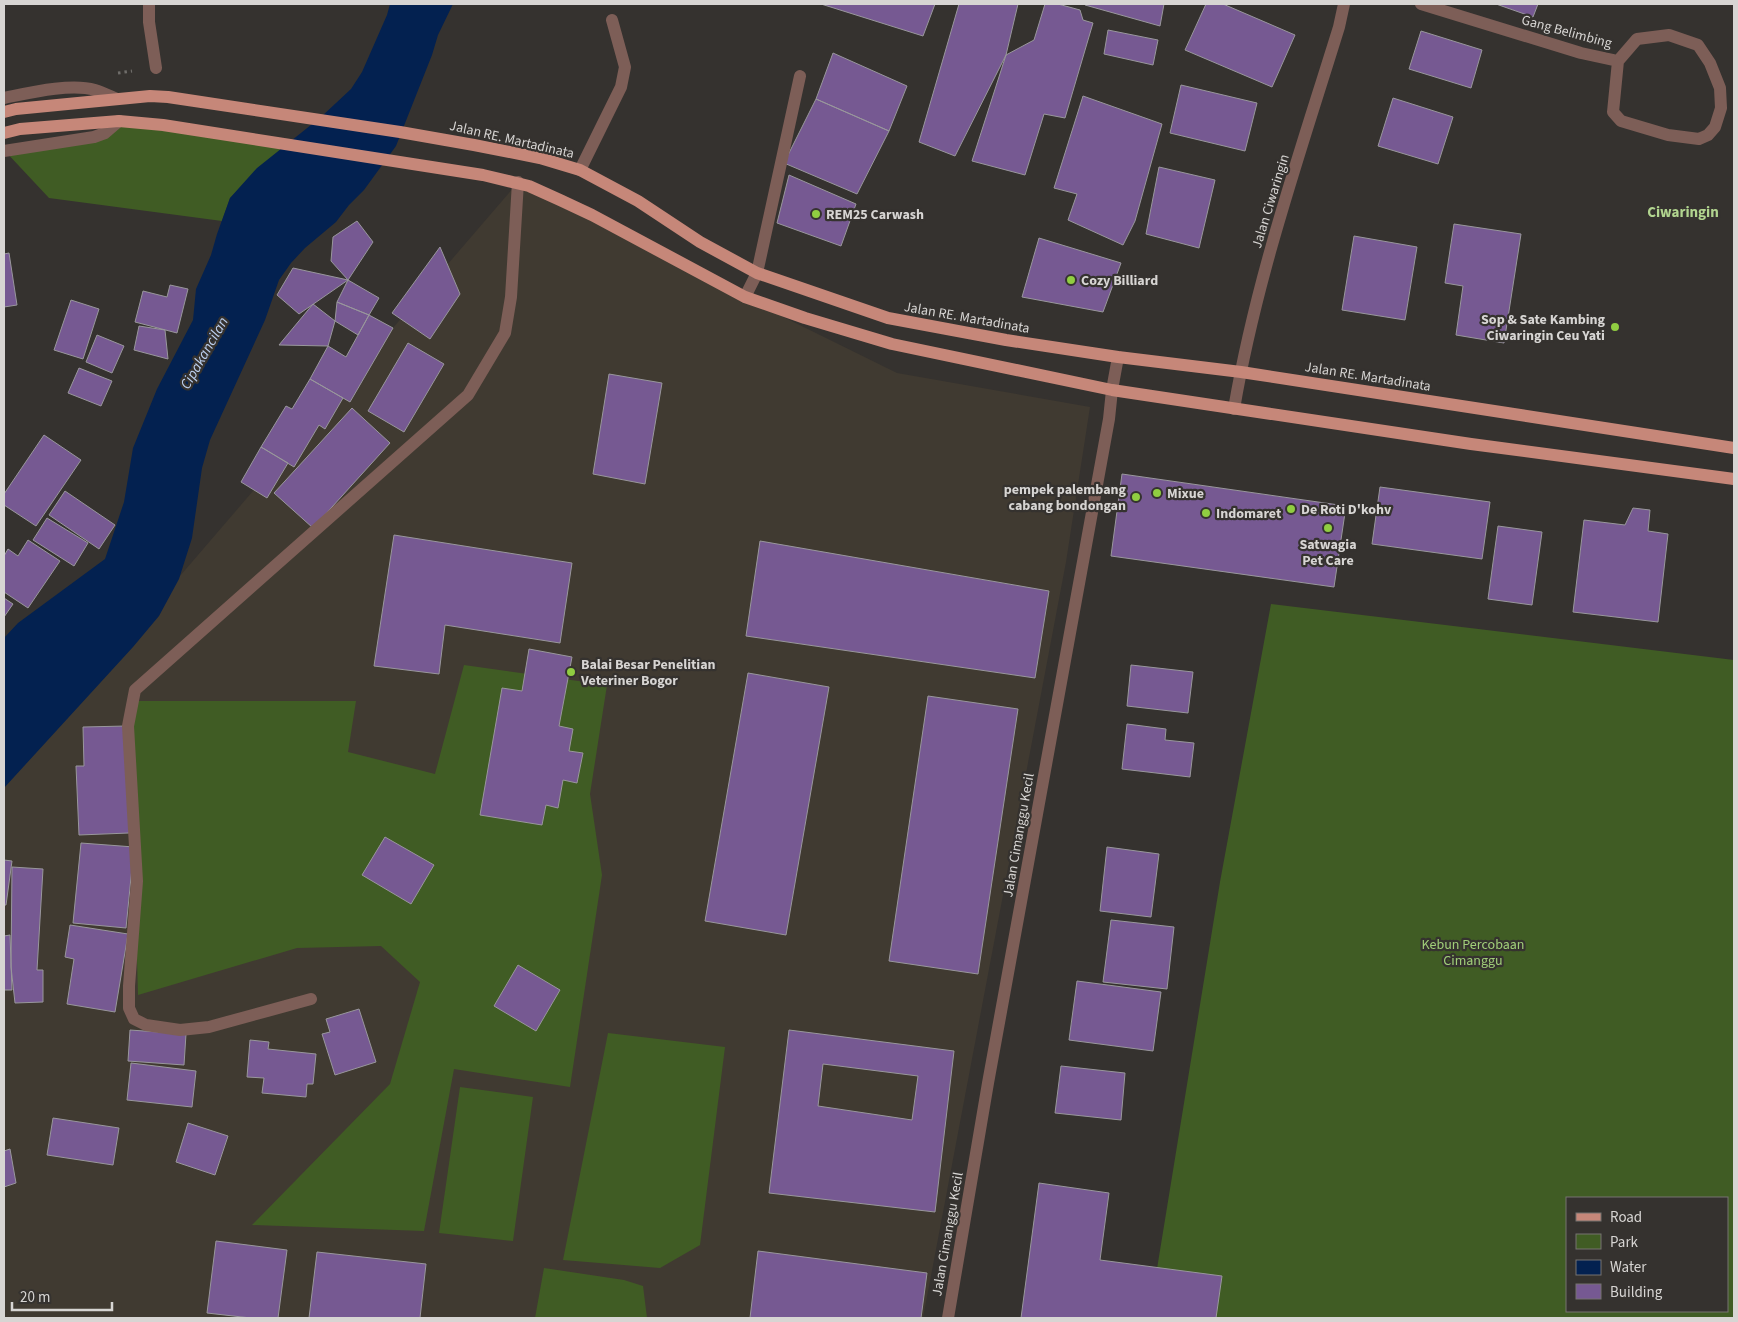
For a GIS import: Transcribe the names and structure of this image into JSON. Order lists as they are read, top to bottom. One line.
{"streets":{"main road":["Jalan RE. Martadinata"],"street":["Gang Belimbing","Jalan Ciwaringin","Jalan Cimanggu Kecil"]},"crossings":[["Jalan RE. Martadinata","Jalan Ciwaringin"],["Jalan RE. Martadinata","Jalan Cimanggu Kecil"]],"districts":["Ciwaringin"],"water":["Cipakancilan"],"parks":["Kebun Percobaan Cimanggu"],"places":["REM25 Carwash","Cozy Billiard","Sop & Sate Kambing Ciwaringin Ceu Yati","Mixue","pempek palembang cabang bondongan","De Roti D'kohv","Indomaret","Satwagia Pet Care","Balai Besar Penelitian Veteriner Bogor"],"legend":["Road","Park","Water","Building"],"scale_bar":"20 m"}
